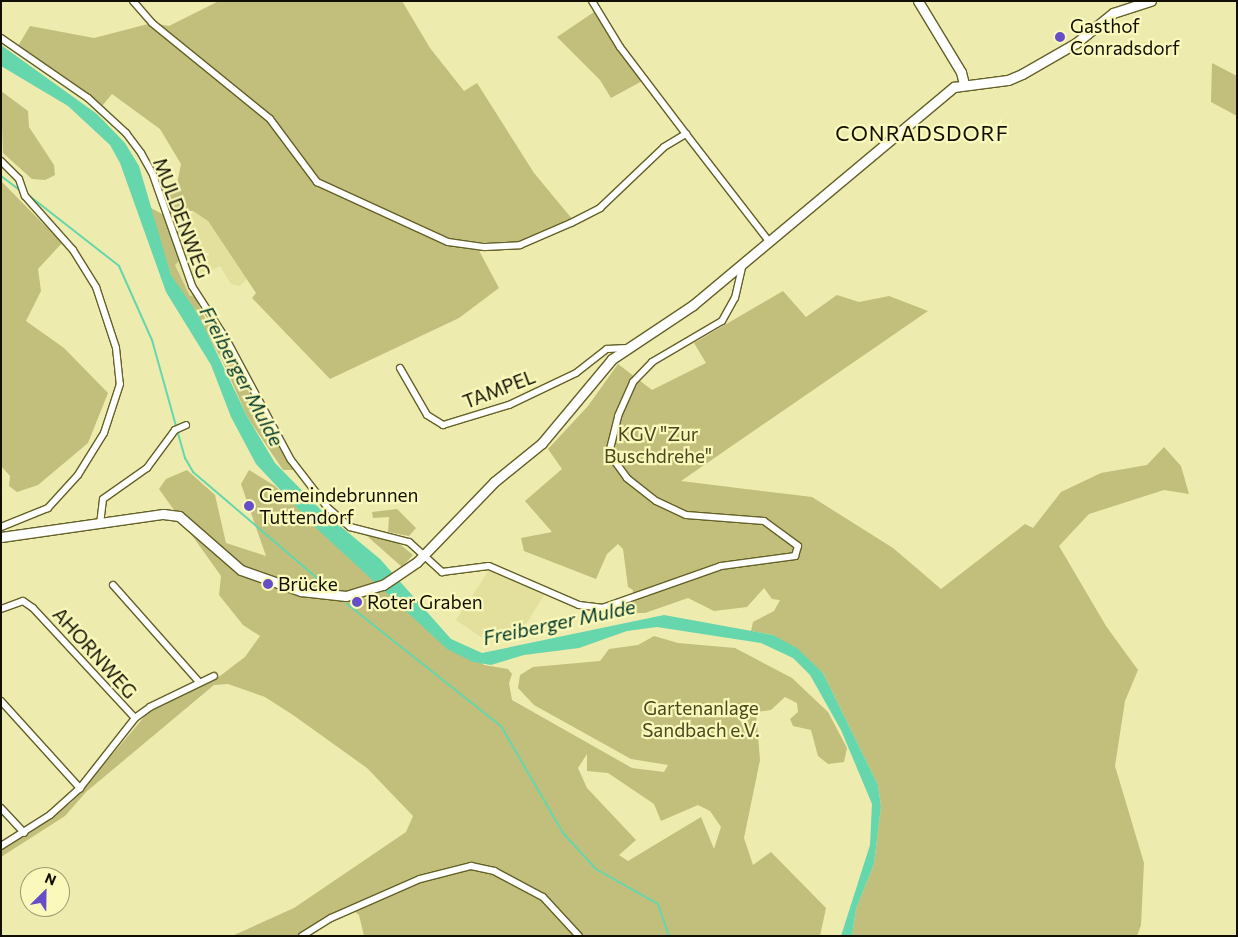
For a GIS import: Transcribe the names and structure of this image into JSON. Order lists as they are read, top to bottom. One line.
{"streets":{"street":["MULDENWEG","TAMPEL","AHORNWEG"]},"districts":["CONRADSDORF"],"water":["Freiberger Mulde"],"parks":["KGV \"Zur Buschdrehe\"","Gartenanlage Sandbach e.V."],"places":["Gasthof Conradsdorf","Gemeindebrunnen Tuttendorf","Brücke","Roter Graben"],"north":"top right"}
